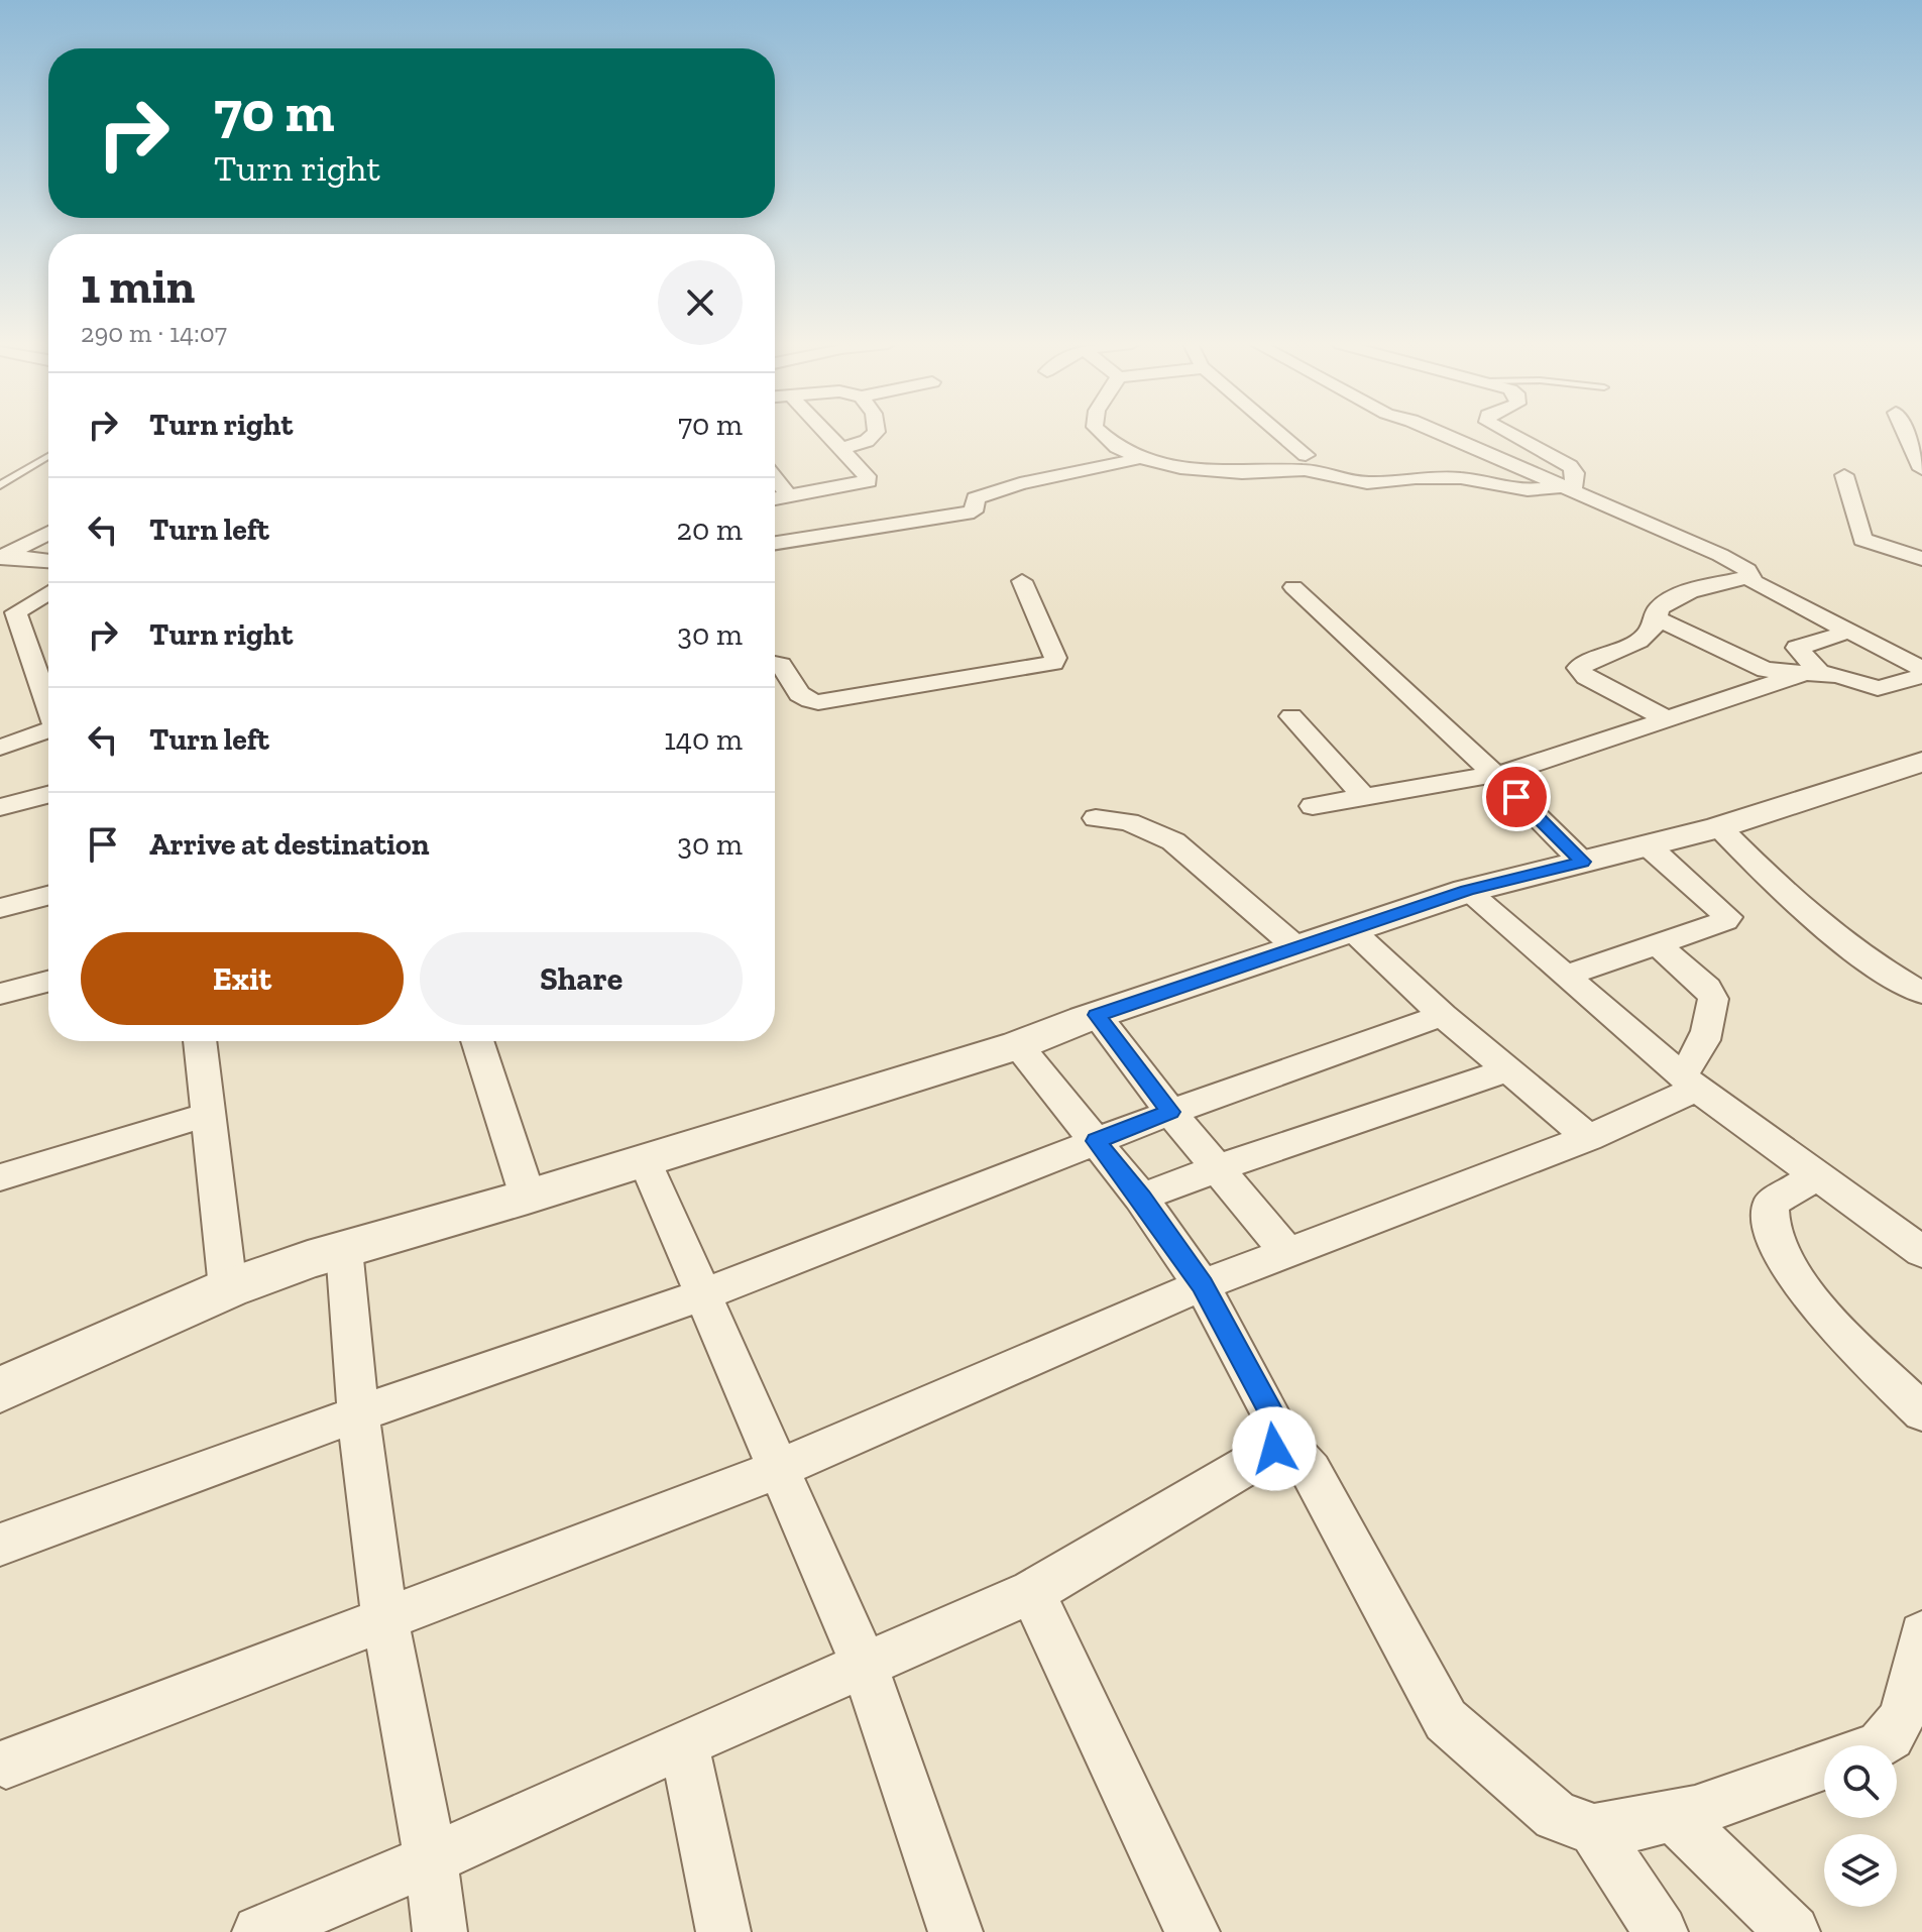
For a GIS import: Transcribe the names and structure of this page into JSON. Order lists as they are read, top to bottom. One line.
{"page":{"turn":["70 m","Turn right"],"heading":["1 min","290 m · 14:07"],"list":[{"name":"Turn right","value":"70 m"},{"name":"Turn left","value":"20 m"},{"name":"Turn right","value":"30 m"},{"name":"Turn left","value":"140 m"},{"name":"Arrive at destination","value":"30 m"}],"buttons":["Exit","Share"]}}
